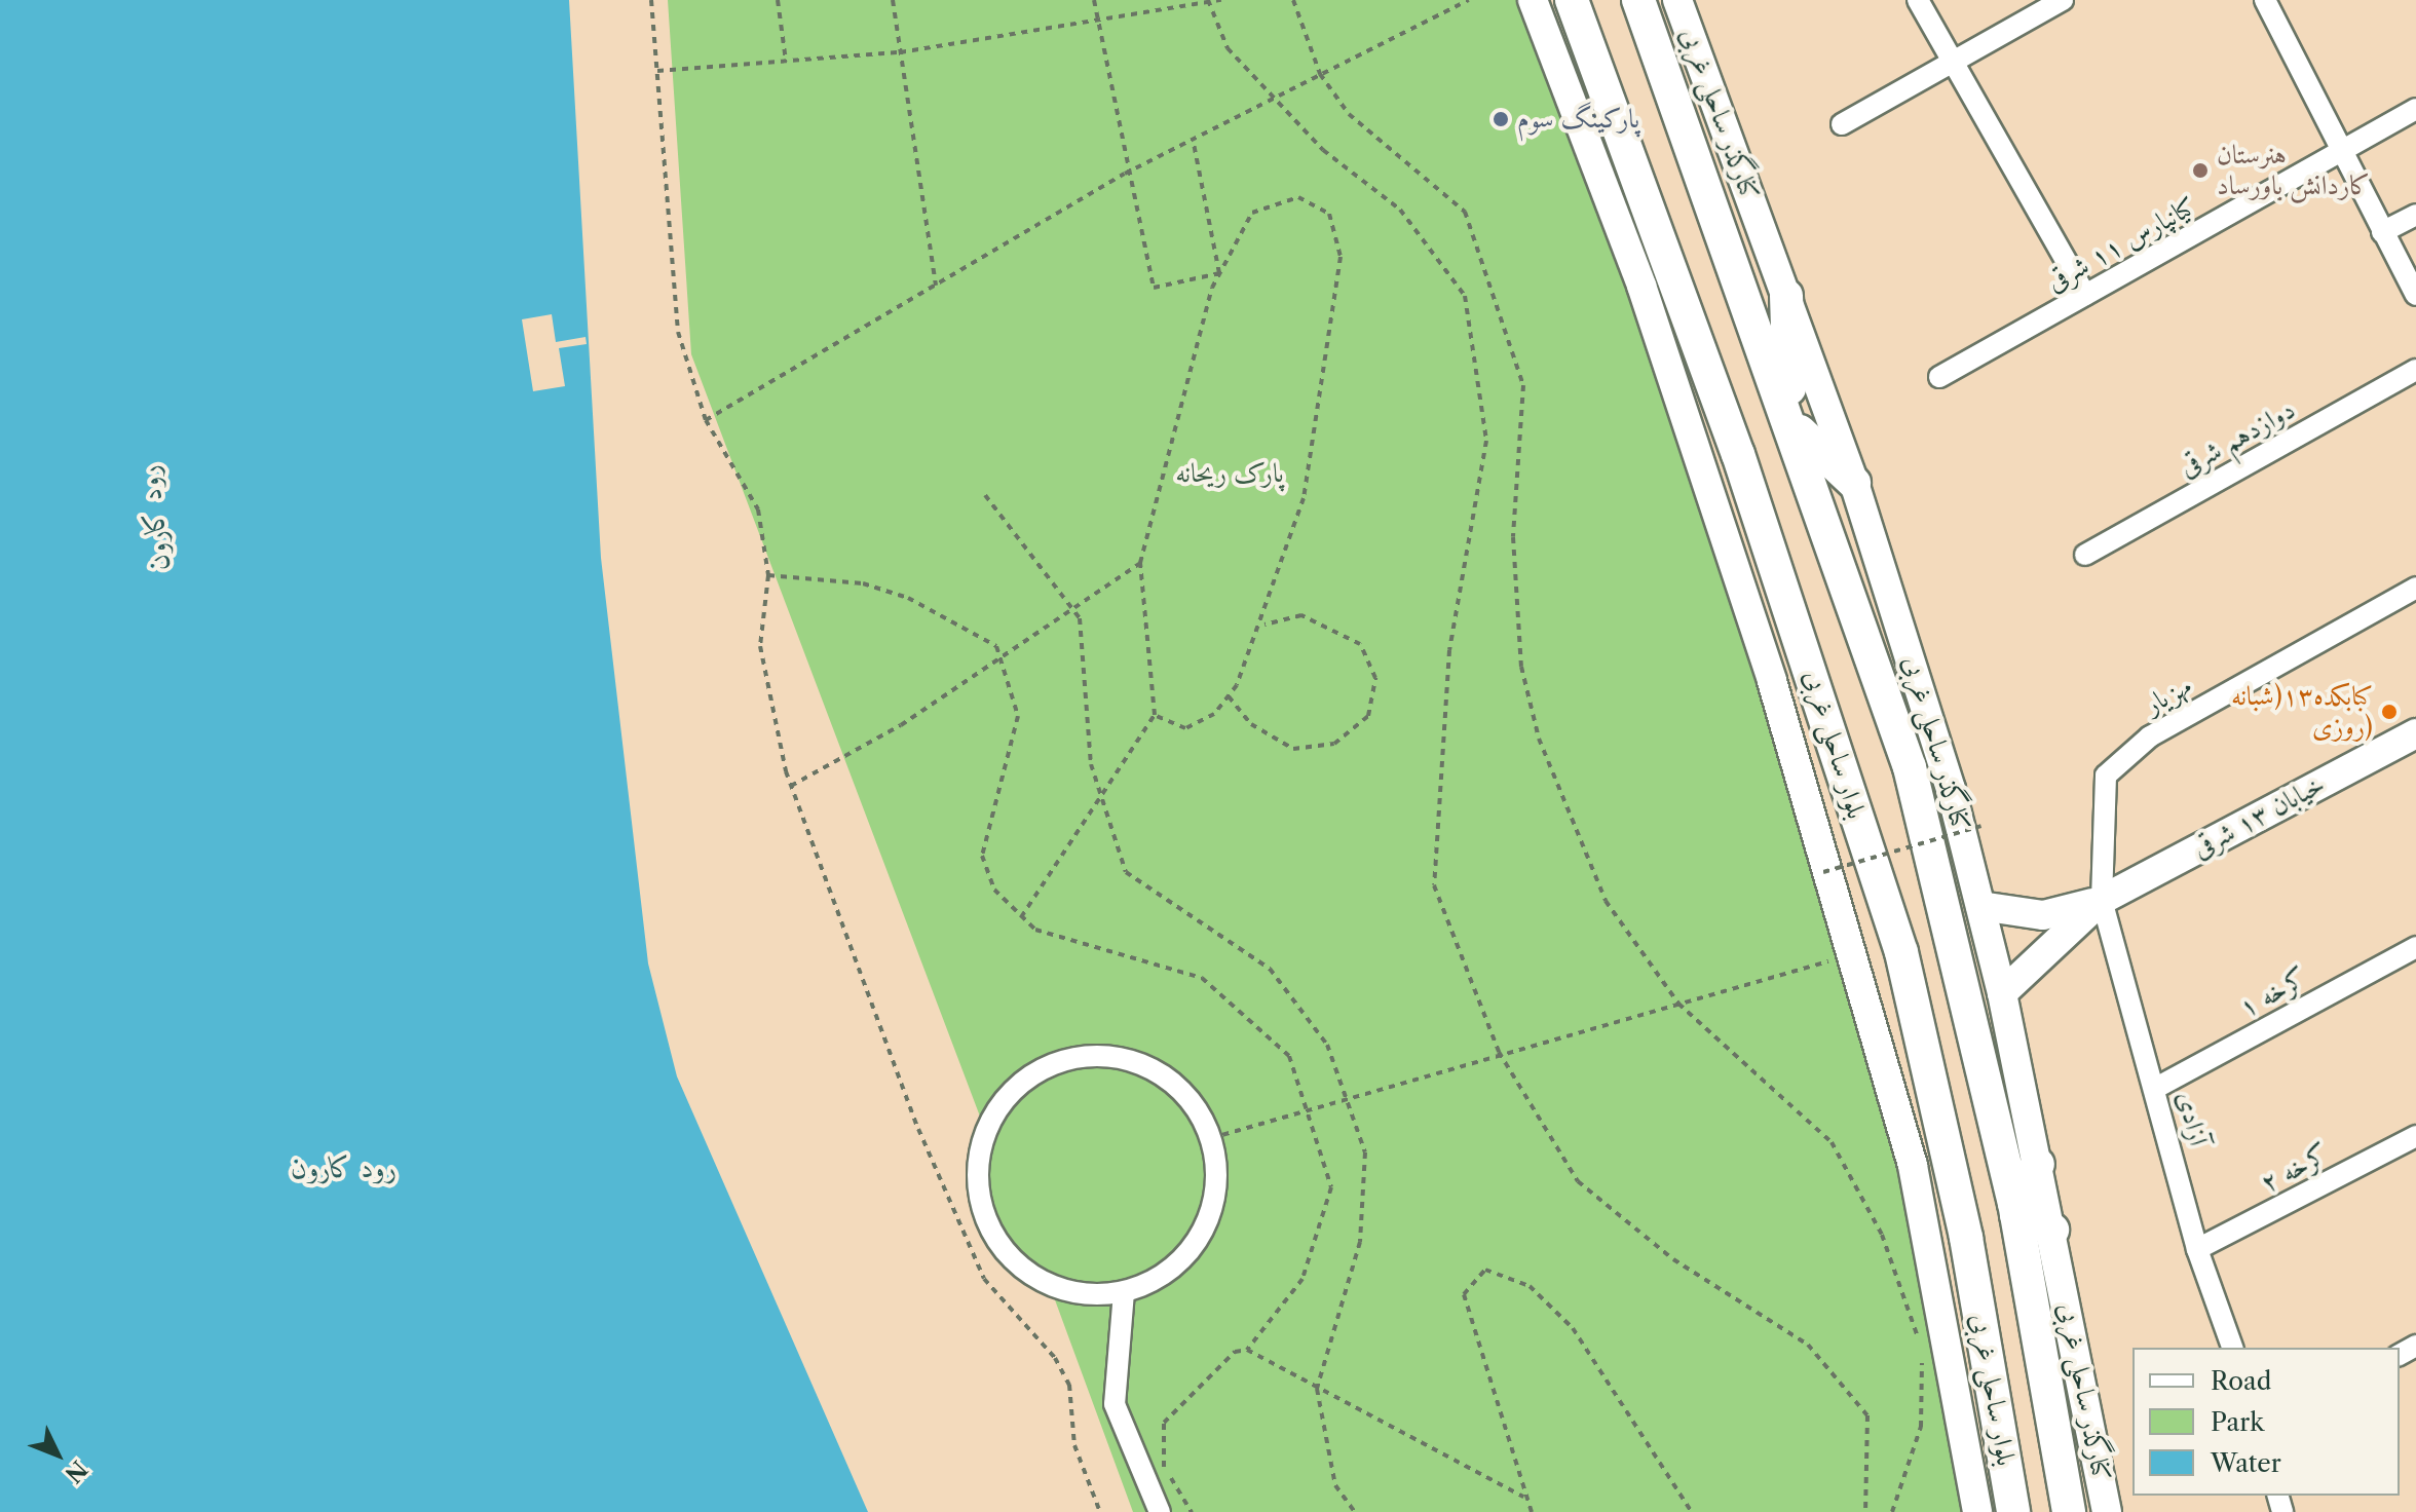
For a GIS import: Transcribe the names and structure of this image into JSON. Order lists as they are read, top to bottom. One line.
{"streets":{"main road":["بلوار ساحلی غربی"],"street":["کنارگذر ساحلی غربی","کیانپارس ۱۱ شرقی","دوازدهم شرقی","مهزیار","خیابان ۱۳ شرقی","کرخه ۱","آزادی","کرخه ۲"]},"crossings":[["کنارگذر ساحلی غربی","خیابان ۱۳ شرقی"],["مهزیار","خیابان ۱۳ شرقی"],["مهزیار","آزادی"],["خیابان ۱۳ شرقی","آزادی"],["کرخه ۱","آزادی"],["آزادی","کرخه ۲"]],"water":["رود کارون"],"parks":["پارک ریحانه"],"places":["پارکینگ سوم","هنرستان کاردانش باورساد","کبابکده۱۳(شبانه روزی)"],"legend":["Road","Park","Water"],"north":"bottom right"}
